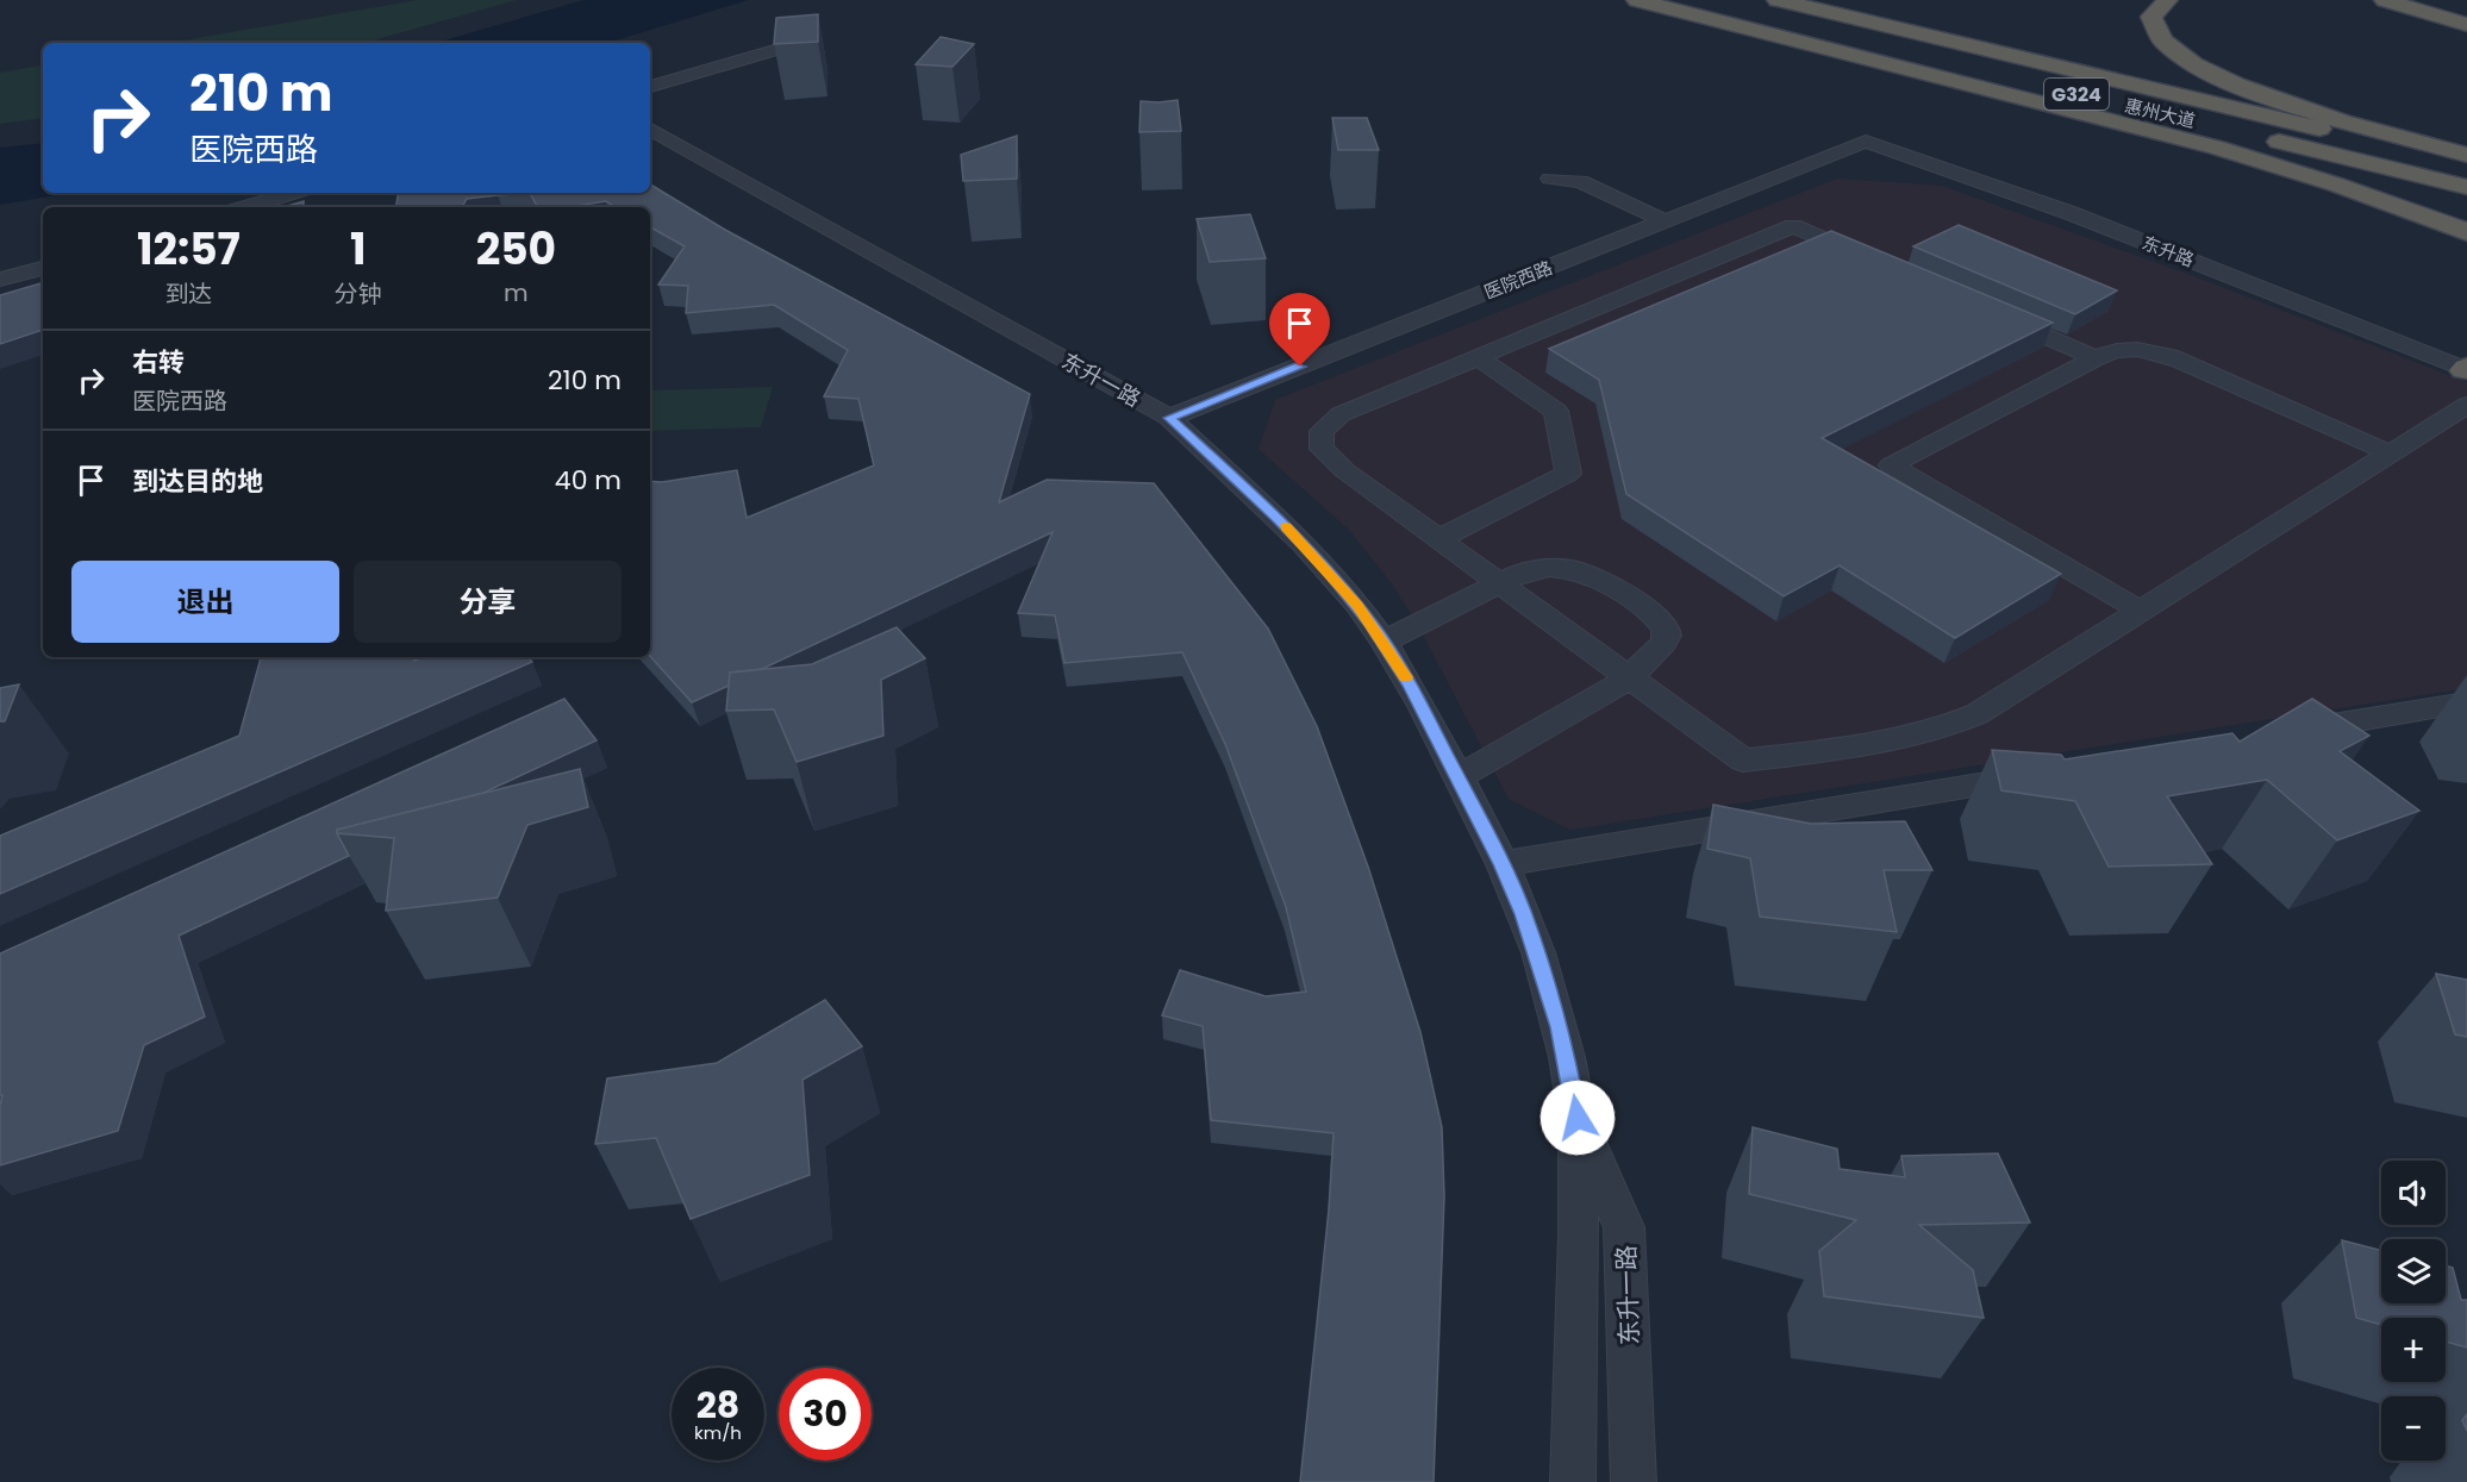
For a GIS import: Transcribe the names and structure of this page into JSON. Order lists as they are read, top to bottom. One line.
{"streets":{"highway":["G324","惠州大道"],"street":["东升路","医院西路","东升一路"]},"crossings":[["东升路","医院西路"],["医院西路","东升一路"]],"page":{"turn":["210 m","医院西路"],"eta":["12:57","到达","1","分钟","250","m"],"list":[{"name":"右转","note":"医院西路","value":"210 m"},{"name":"到达目的地","value":"40 m"}],"buttons":["退出","分享"],"map_buttons":["+","−"],"speed":"28 km/h","limit":"30"}}
